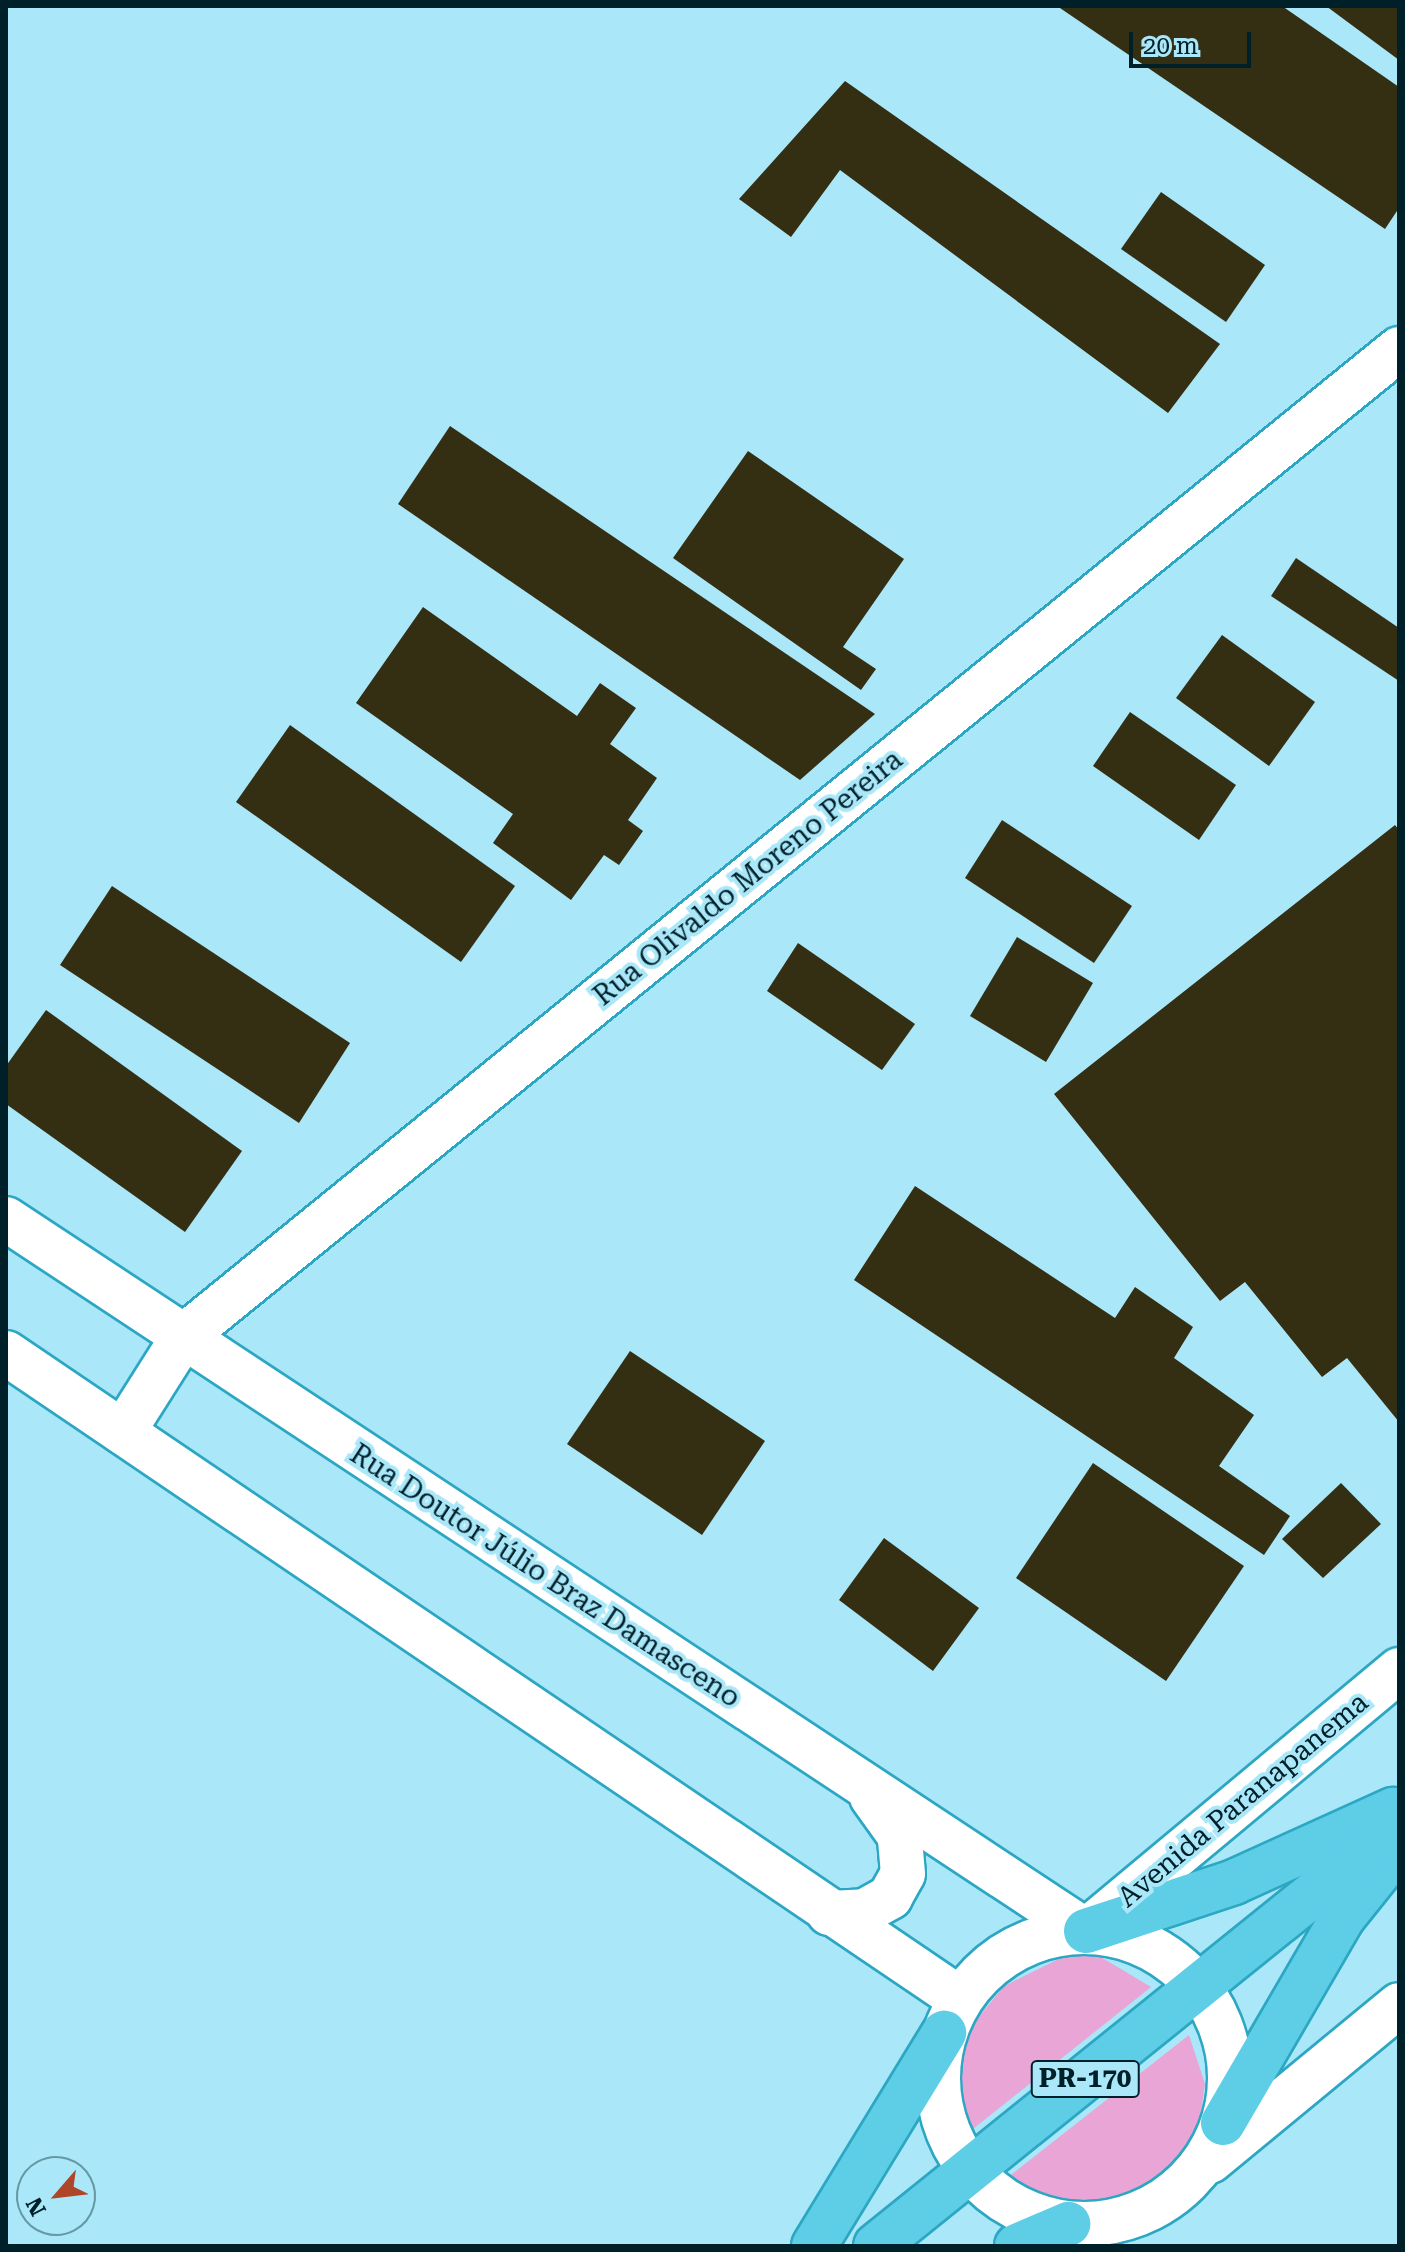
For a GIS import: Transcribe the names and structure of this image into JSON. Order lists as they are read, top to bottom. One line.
{"streets":{"highway":["PR-170"],"street":["Rua Olivaldo Moreno Pereira","Rua Doutor Júlio Braz Damasceno","Avenida Paranapanema"]},"crossings":[["Rua Olivaldo Moreno Pereira","Rua Doutor Júlio Braz Damasceno"],["Rua Doutor Júlio Braz Damasceno","Avenida Paranapanema"]],"scale_bar":"20 m","north":"bottom left"}
